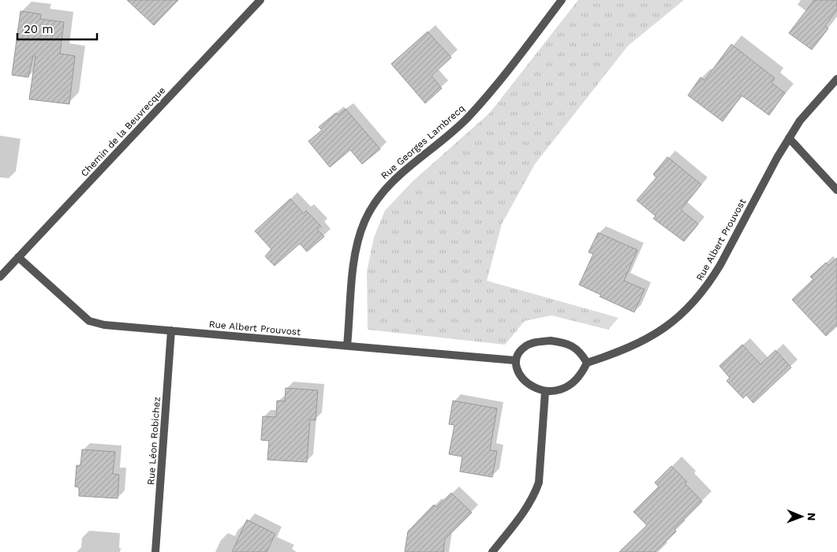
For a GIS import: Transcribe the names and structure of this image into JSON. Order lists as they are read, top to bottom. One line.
{"streets":{"street":["Chemin de la Beuvrecque","Rue Georges Lambrecq","Rue Albert Prouvost","Rue Léon Robichez"]},"crossings":[["Chemin de la Beuvrecque","Rue Albert Prouvost"],["Rue Georges Lambrecq","Rue Albert Prouvost"],["Rue Albert Prouvost","Rue Léon Robichez"]],"scale_bar":"20 m","north":"right"}
